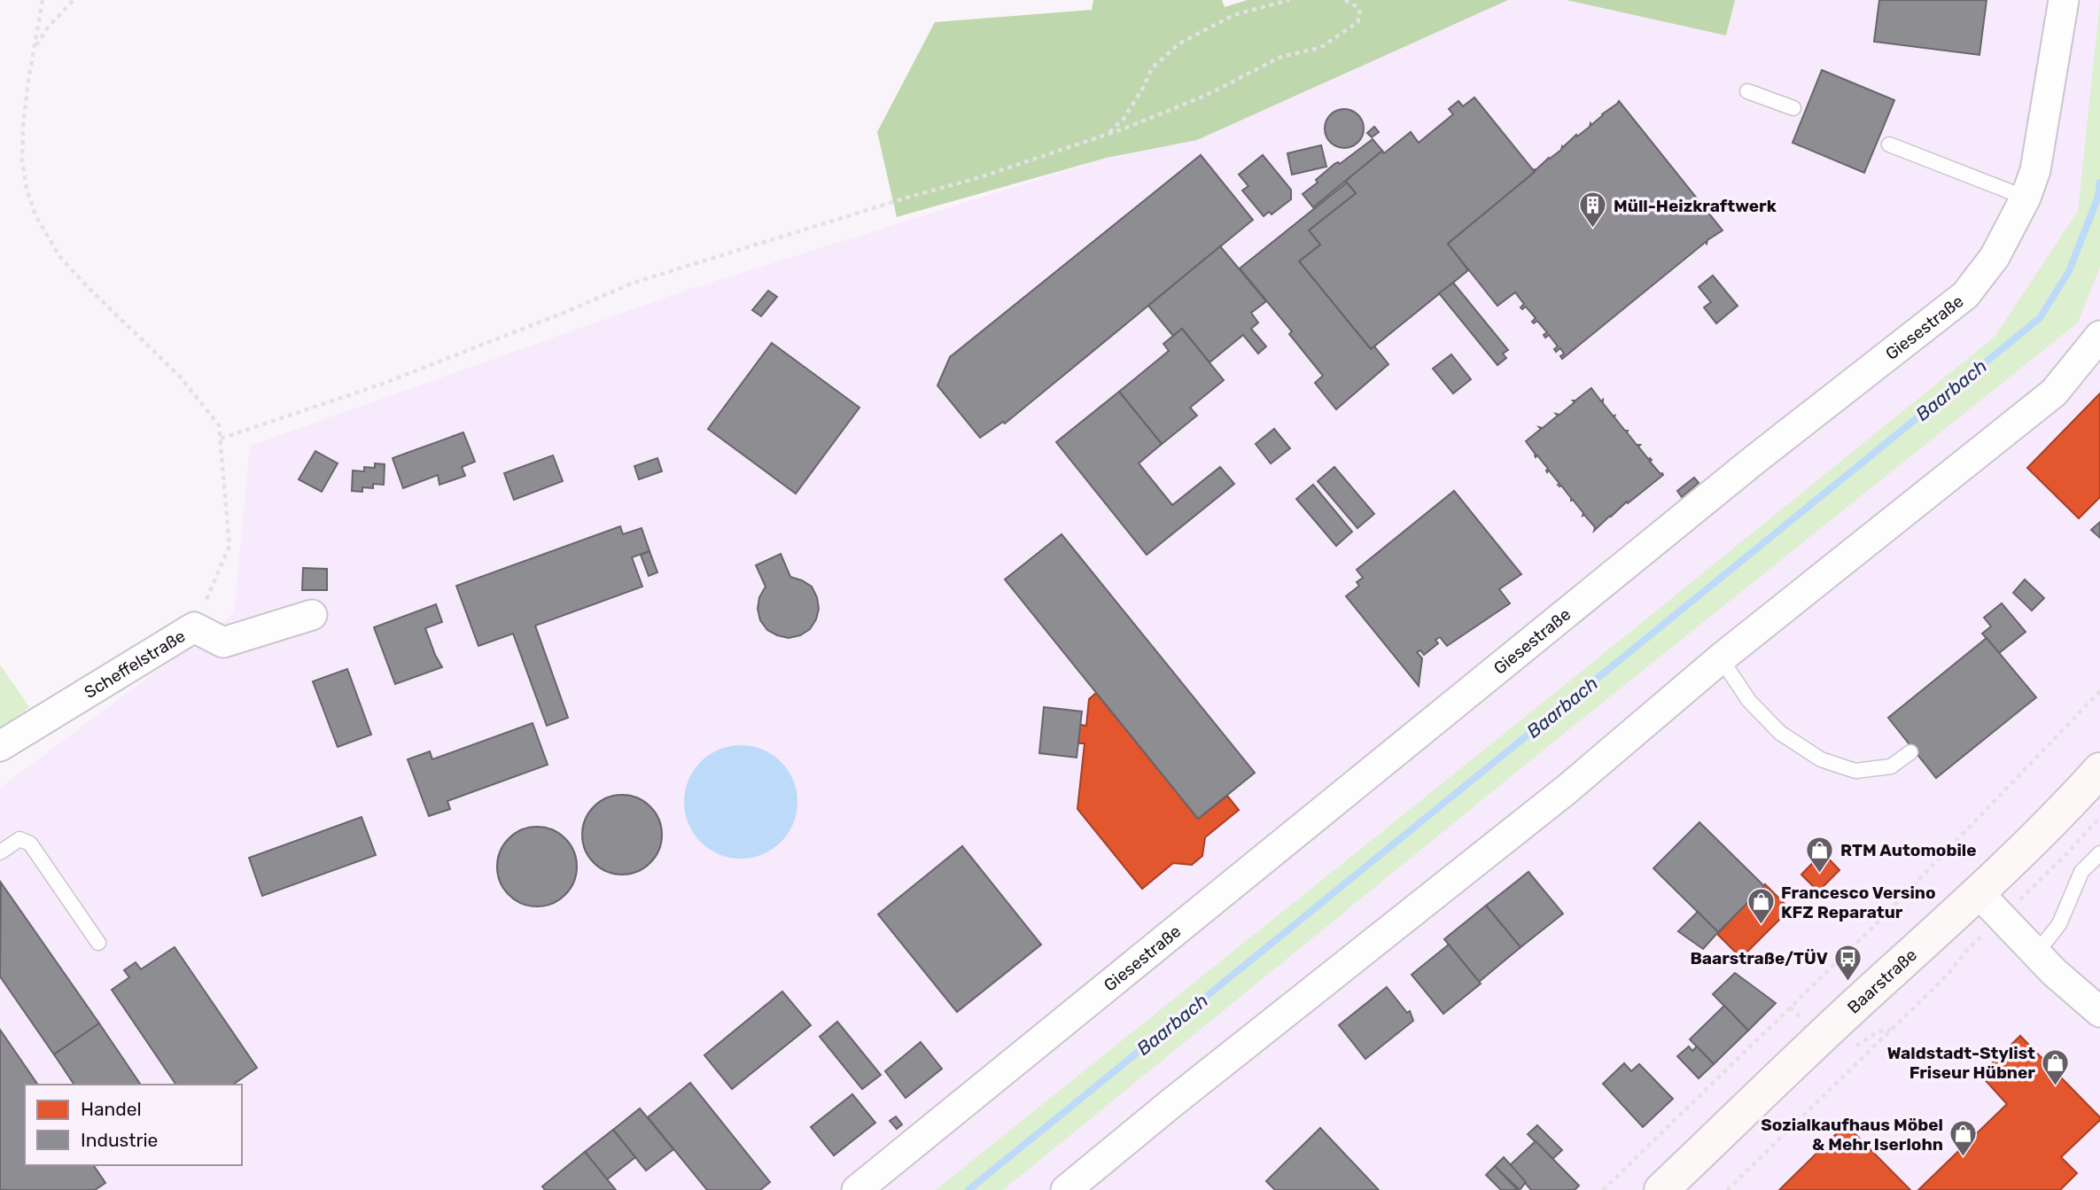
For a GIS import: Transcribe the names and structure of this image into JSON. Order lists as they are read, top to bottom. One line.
{"streets":{"main road":["Baarstraße"],"street":["Giesestraße","Scheffelstraße"]},"water":["Baarbach"],"places":{"building":["Müll-Heizkraftwerk"],"shop":["RTM Automobile","Francesco Versino KFZ Reparatur","Waldstadt-Stylist Friseur Hübner","Sozialkaufhaus Möbel & Mehr Iserlohn"],"bus stop":["Baarstraße/TÜV"]},"legend":["Handel","Industrie"]}
